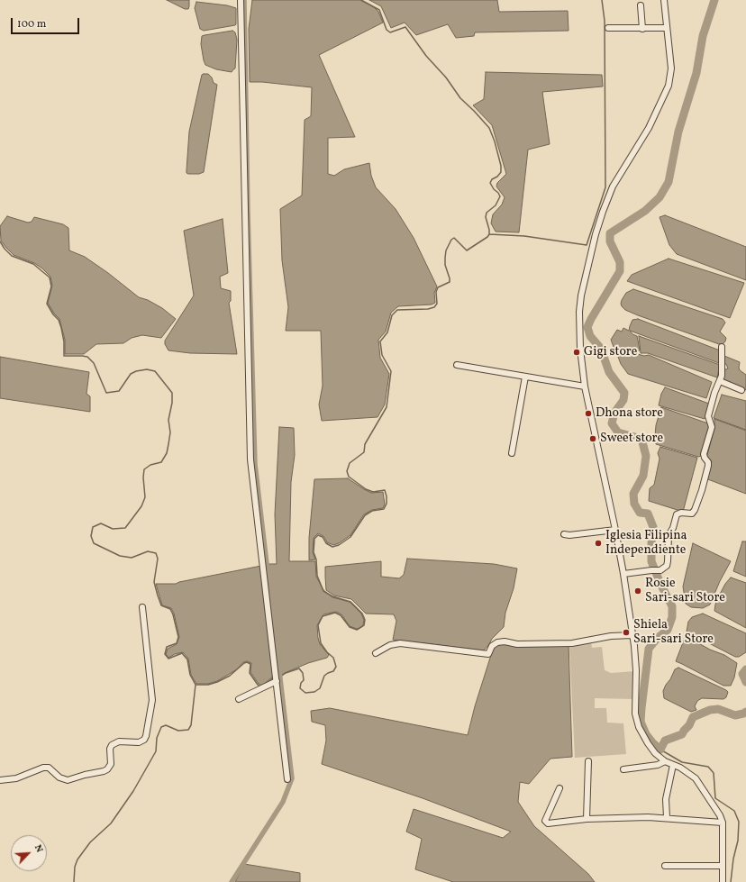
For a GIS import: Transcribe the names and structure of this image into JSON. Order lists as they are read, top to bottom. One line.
{"places":["Gigi store","Dhona store","Sweet store","Iglesia Filipina Independiente","Rosie Sari-sari Store","Shiela Sari-sari Store"],"scale_bar":"100 m","north":"top right"}
